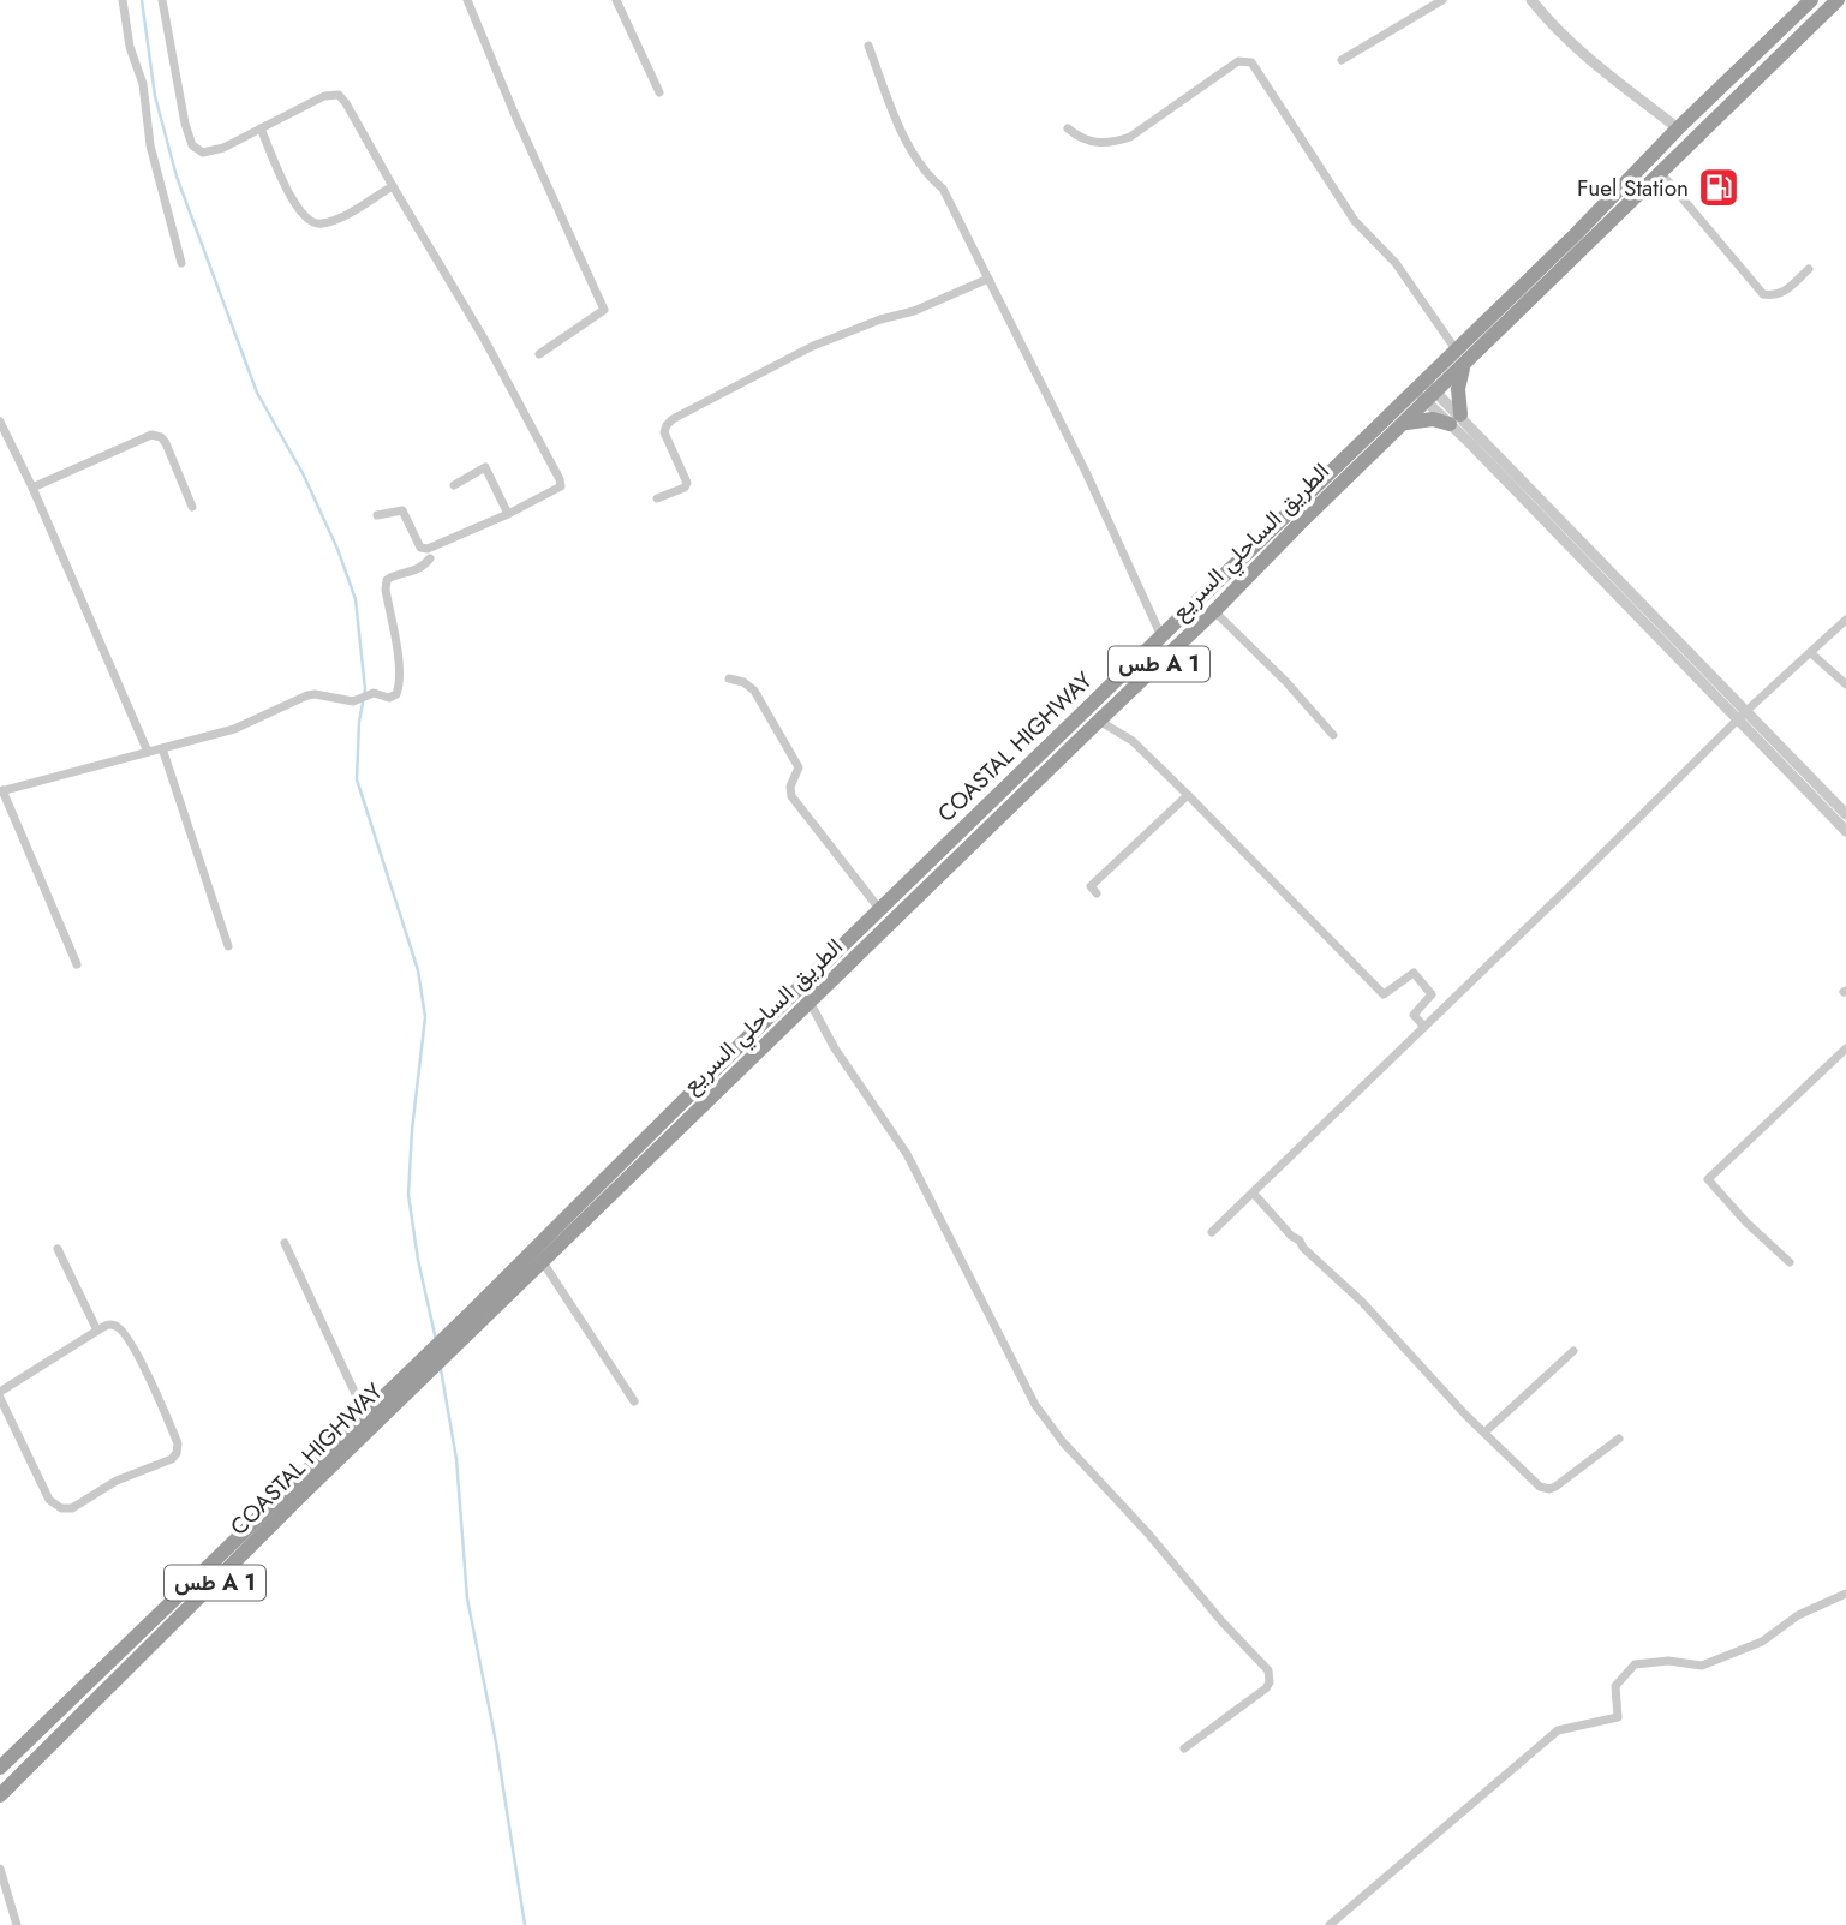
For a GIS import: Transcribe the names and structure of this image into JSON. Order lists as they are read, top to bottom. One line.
{"streets":{"highway":["الطريق الساحلي السريع","طس A 1","COASTAL HIGHWAY"]},"crossings":[["الطريق الساحلي السريع","COASTAL HIGHWAY"]],"places":{"fuel station":["Fuel Station"]}}
